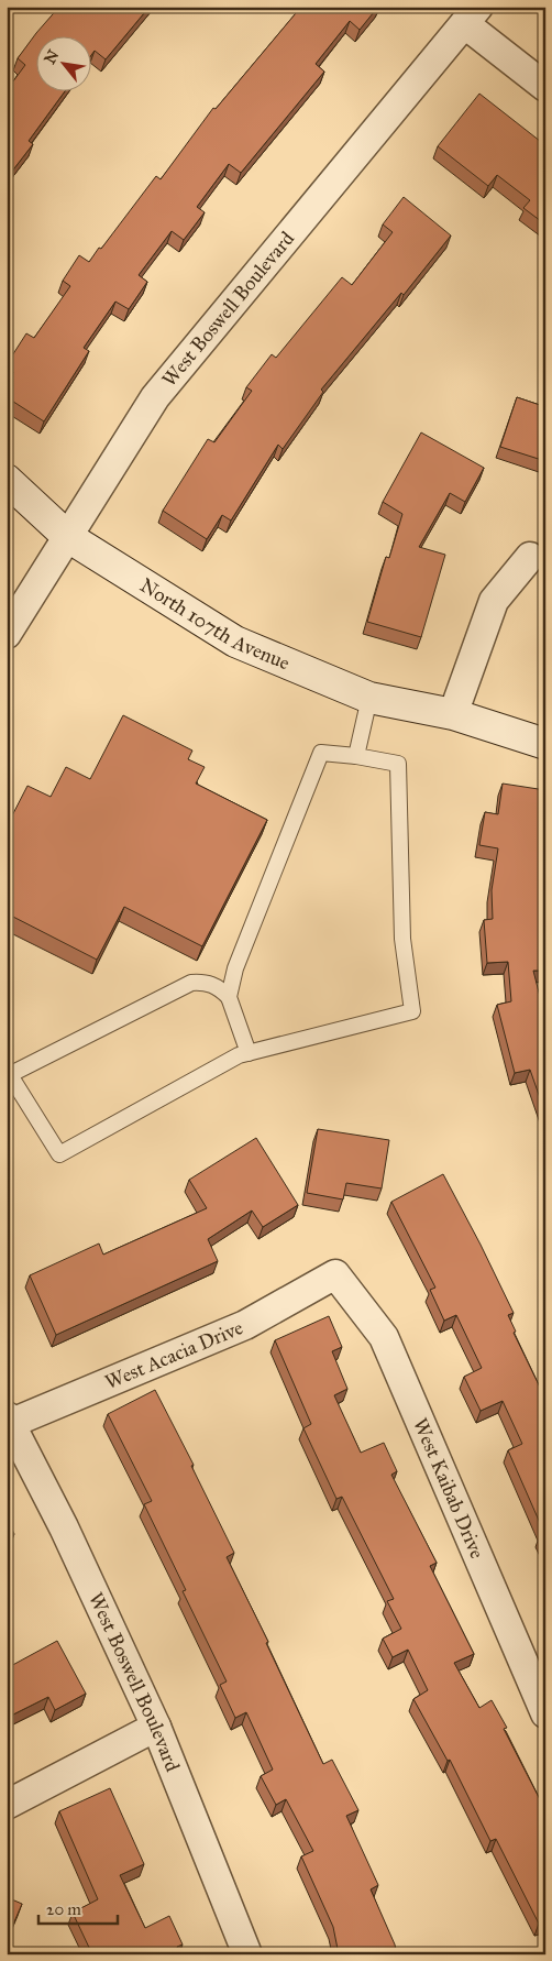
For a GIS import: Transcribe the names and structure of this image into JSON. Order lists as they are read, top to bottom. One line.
{"streets":{"street":["West Boswell Boulevard","North 107th Avenue","West Acacia Drive","West Kaibab Drive"]},"crossings":[["West Boswell Boulevard","North 107th Avenue"],["West Boswell Boulevard","West Acacia Drive"],["West Acacia Drive","West Kaibab Drive"]],"scale_bar":"20 m","north":"top left"}
